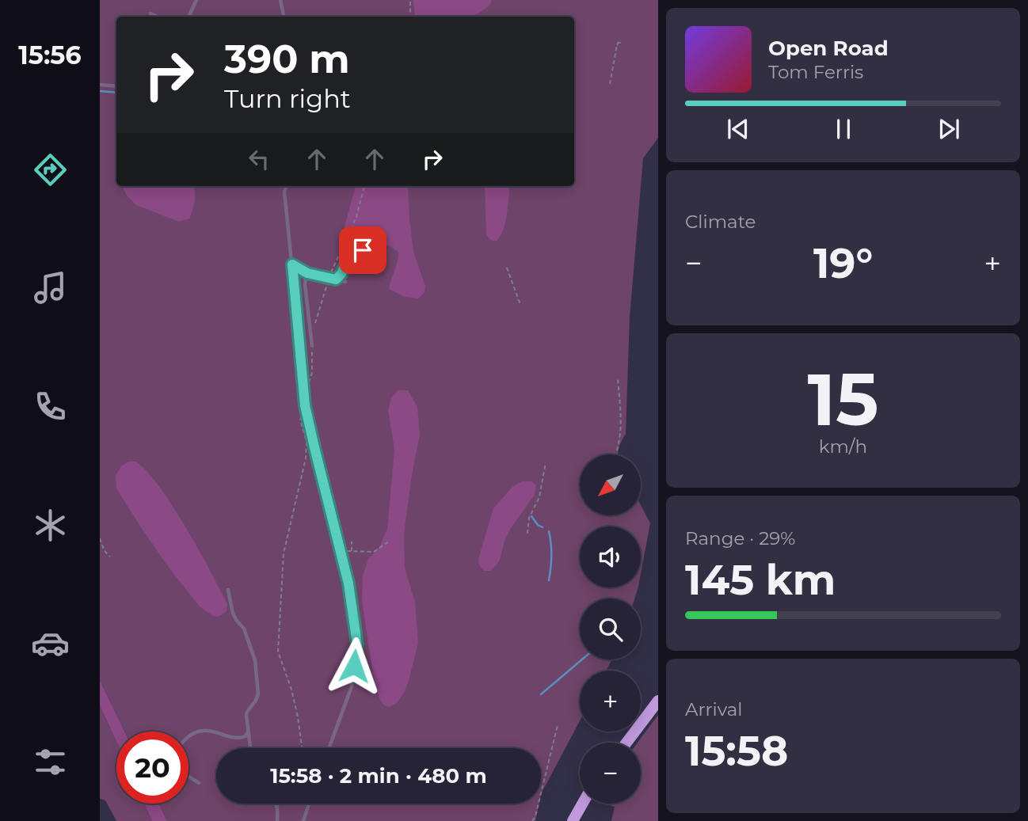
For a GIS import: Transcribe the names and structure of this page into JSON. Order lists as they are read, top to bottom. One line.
{"north":"bottom left","page":{"tabs":"15:56","turn":["390 m","Turn right"],"song":["Open Road","Tom Ferris"],"tile":["Climate",["15","km/h"],["Range · 29%","145 km"],["Arrival","15:58"]],"heat":["−","19°","+"],"map_buttons":["+","−"],"limit":"20","trip":"15:58 · 2 min · 480 m"}}
